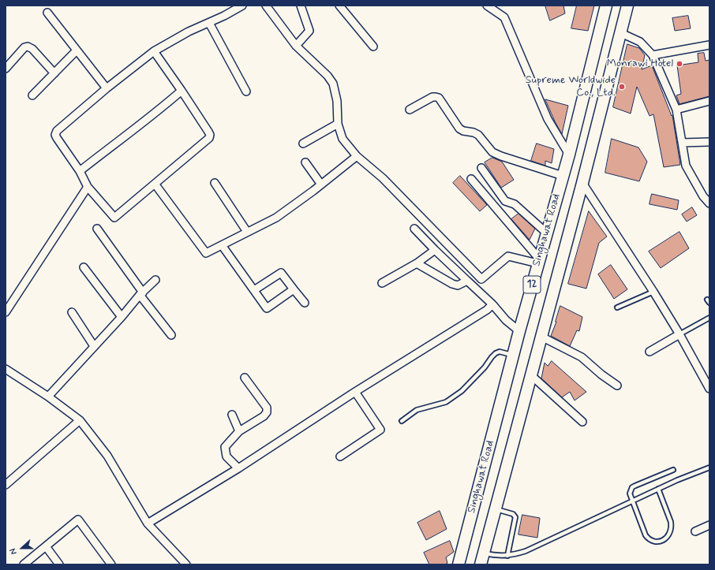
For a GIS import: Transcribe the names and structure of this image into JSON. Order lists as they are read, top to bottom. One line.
{"streets":{"main road":["Singhawat Road","12"]},"places":["Monrawi Hotel","Supreme Worldwide Co., Ltd."],"north":"left"}
